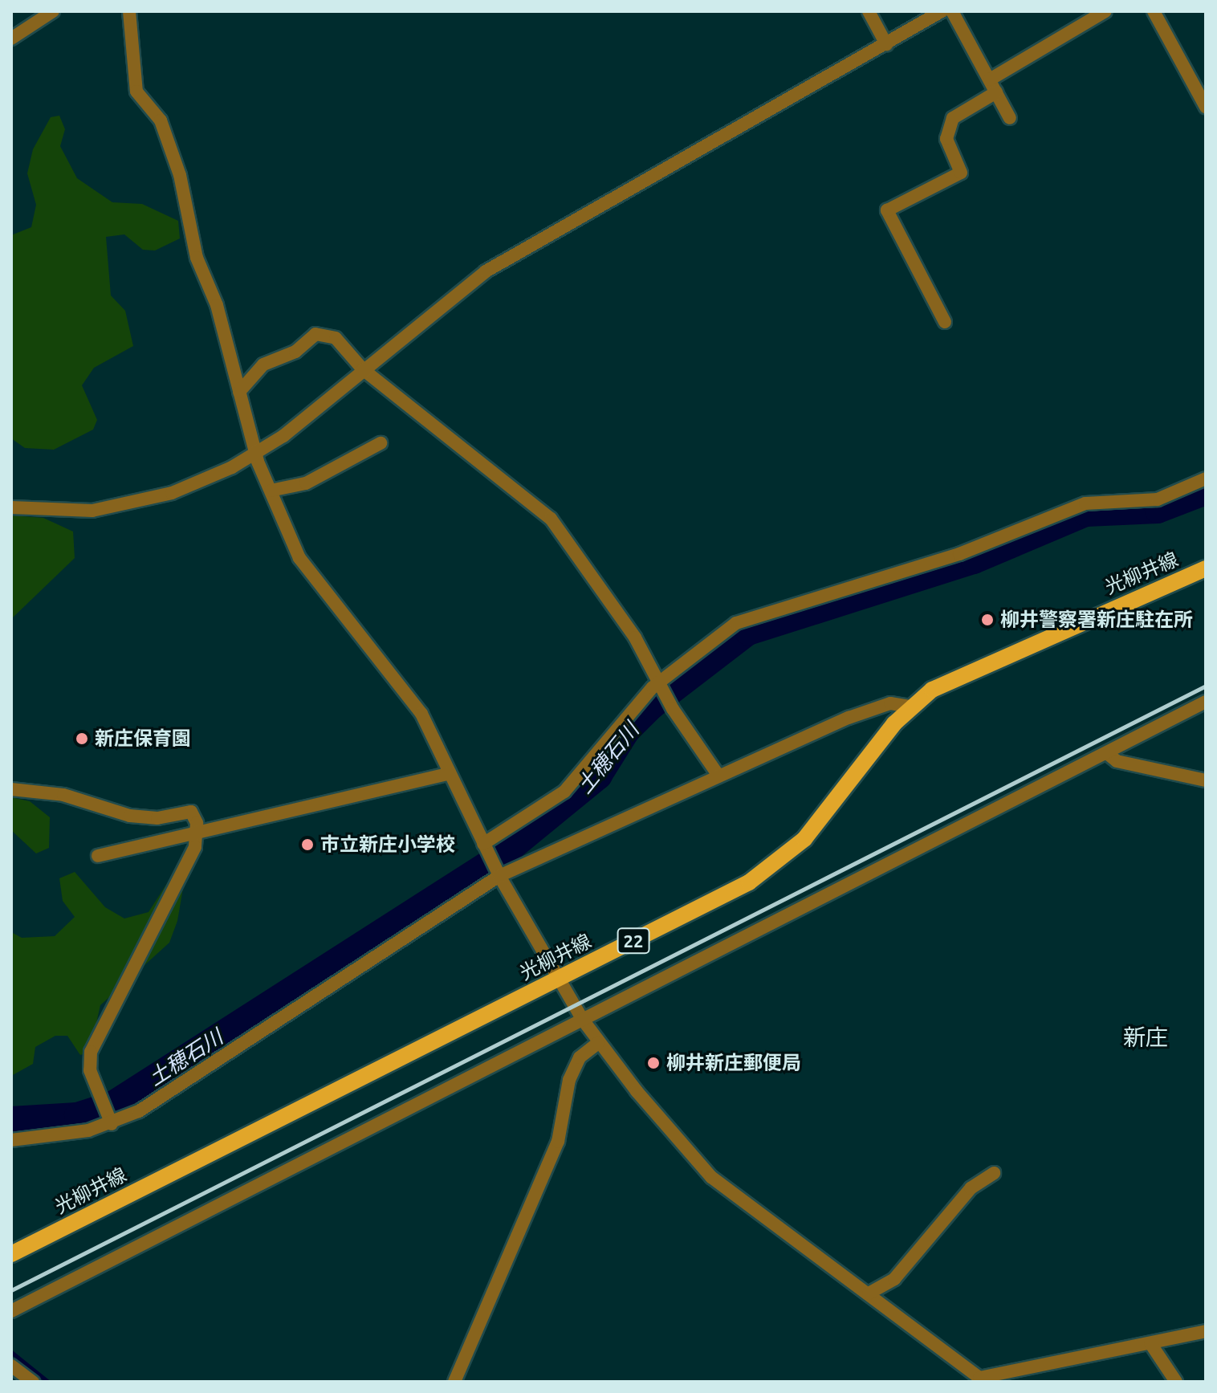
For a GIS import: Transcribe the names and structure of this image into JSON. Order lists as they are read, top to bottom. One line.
{"streets":{"main road":["光柳井線","22"]},"districts":["新庄"],"water":["土穂石川"],"places":["柳井警察署新庄駐在所","新庄保育園","市立新庄小学校","柳井新庄郵便局"]}
